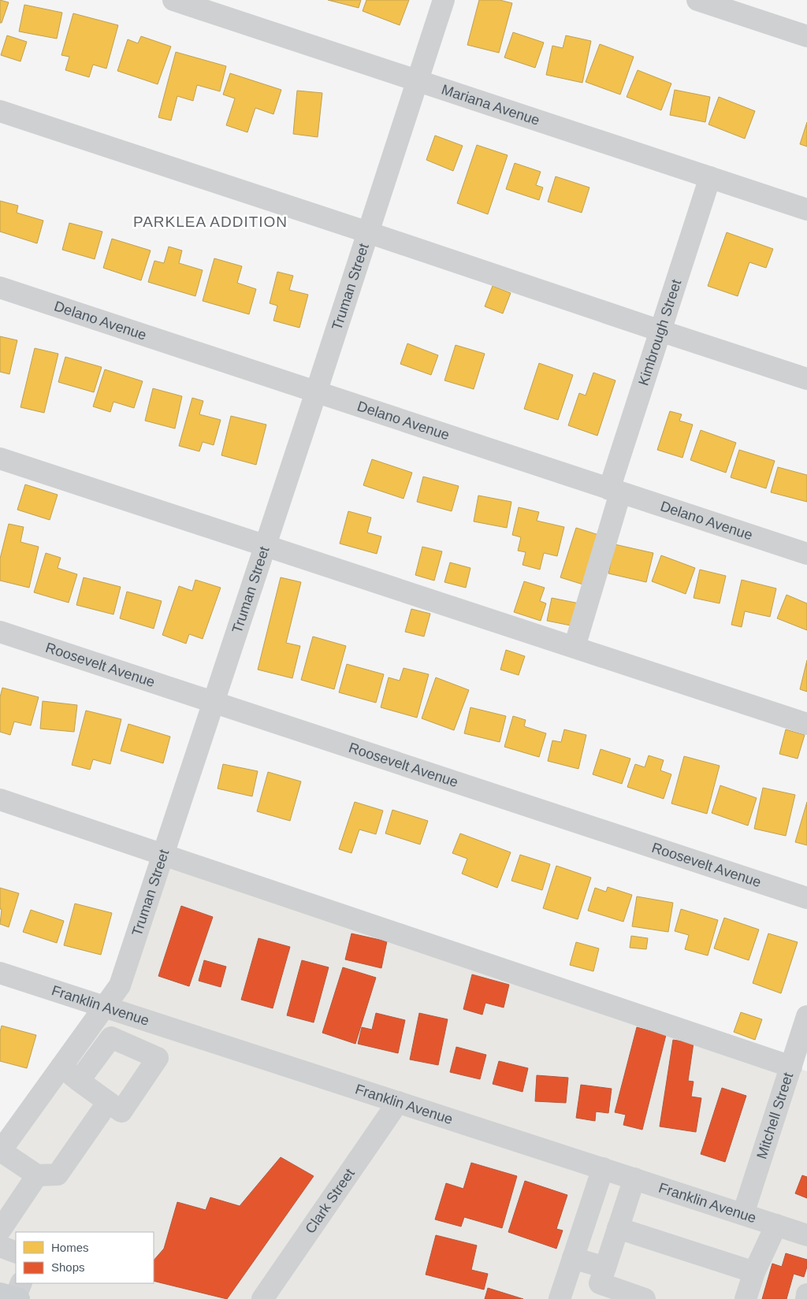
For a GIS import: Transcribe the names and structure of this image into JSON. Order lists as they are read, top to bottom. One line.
{"streets":{"street":["Mariana Avenue","Truman Street","Delano Avenue","Kimbrough Street","Roosevelt Avenue","Franklin Avenue","Mitchell Street","Clark Street"]},"crossings":[["Mariana Avenue","Truman Street"],["Mariana Avenue","Kimbrough Street"],["Truman Street","Delano Avenue"],["Truman Street","Roosevelt Avenue"],["Truman Street","Franklin Avenue"],["Delano Avenue","Kimbrough Street"],["Franklin Avenue","Mitchell Street"],["Franklin Avenue","Clark Street"]],"districts":["PARKLEA ADDITION"],"legend":["Homes","Shops"]}
